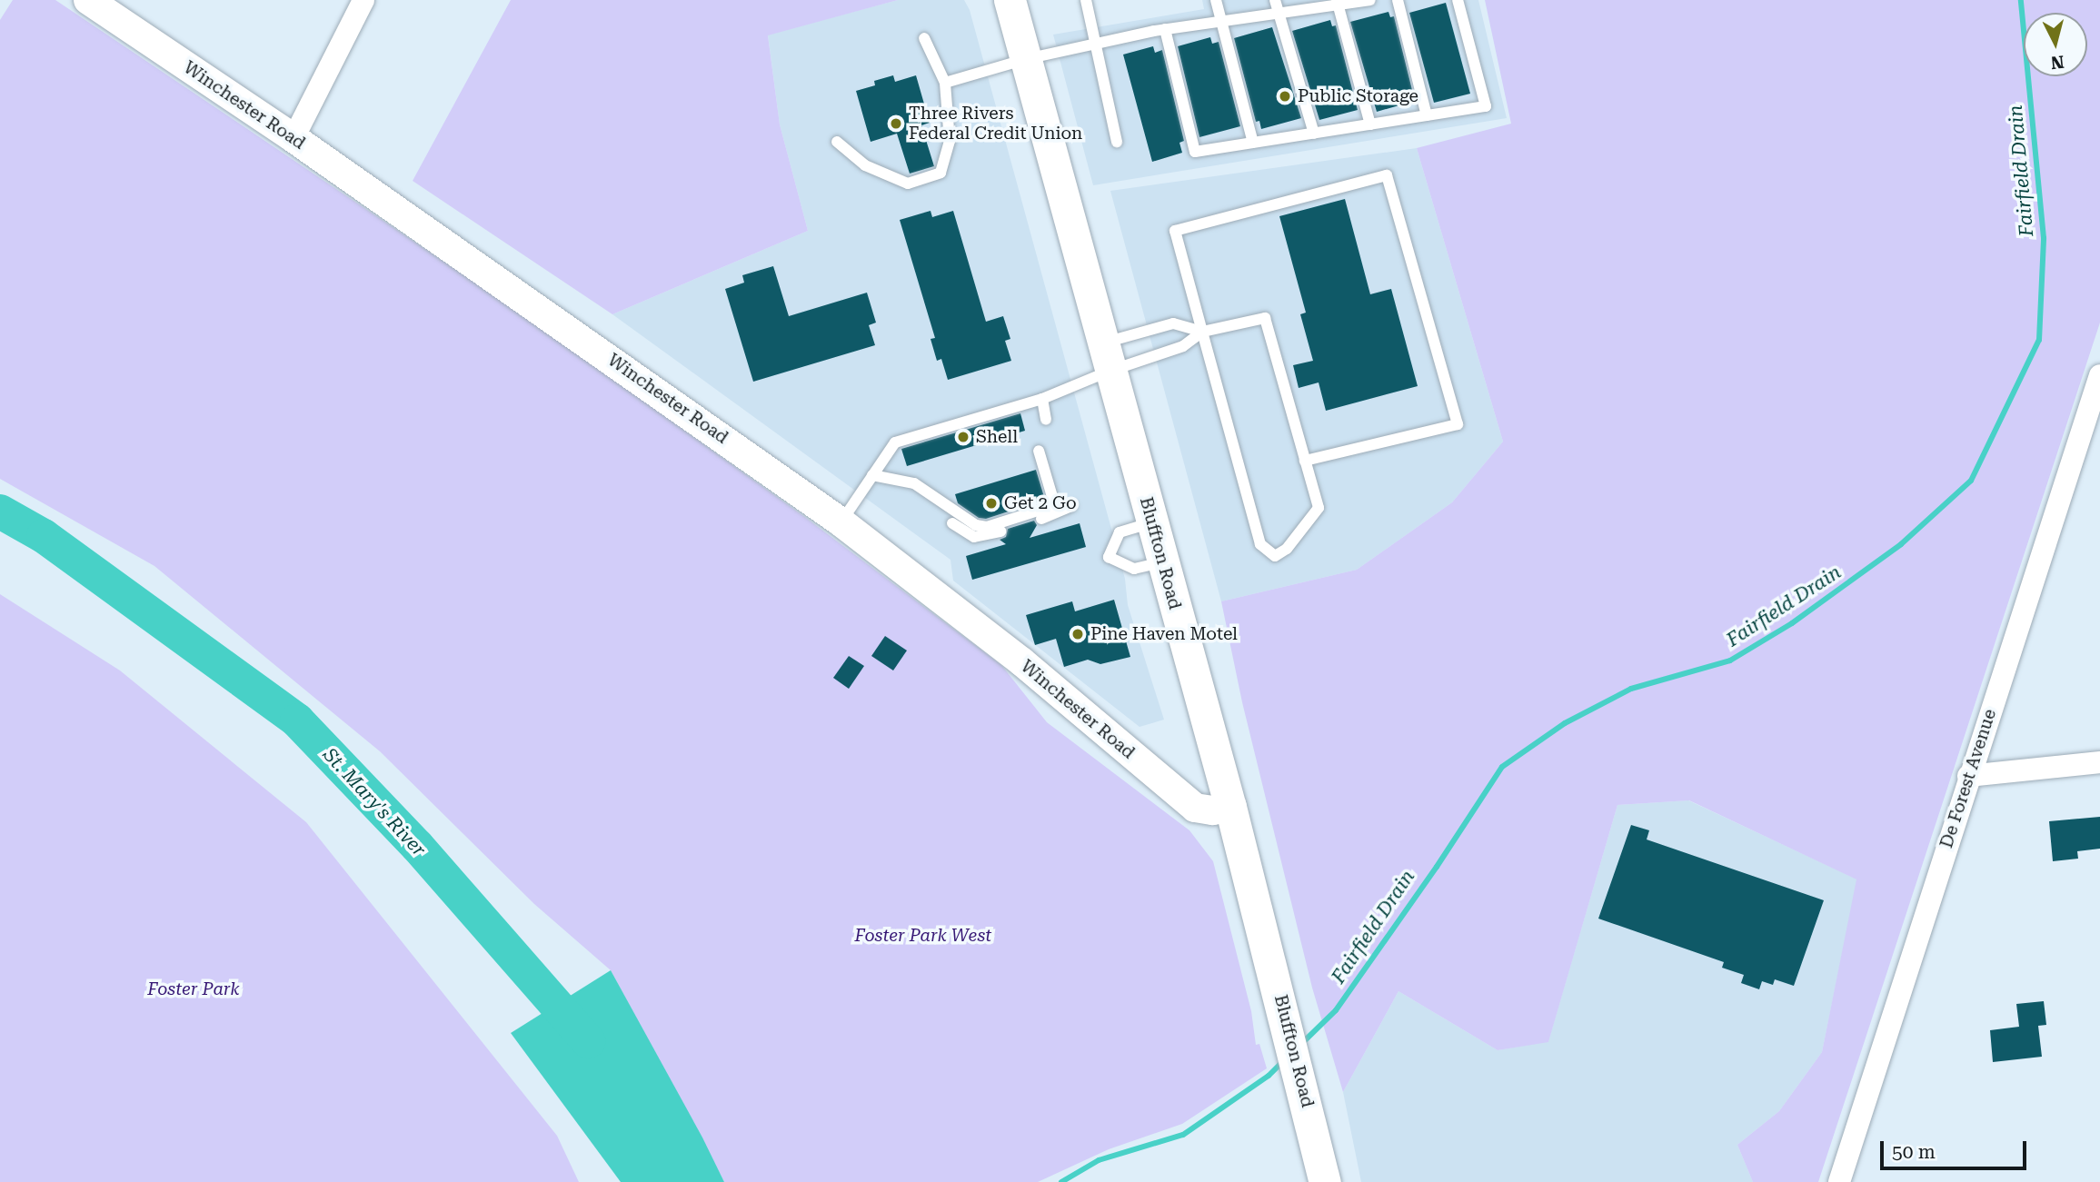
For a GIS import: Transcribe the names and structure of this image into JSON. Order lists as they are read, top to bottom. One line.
{"streets":{"main road":["Bluffton Road"],"street":["Winchester Road","De Forest Avenue"]},"crossings":[["Winchester Road","Bluffton Road"]],"water":["Fairfield Drain","St. Mary's River"],"parks":["Foster Park West","Foster Park"],"places":["Public Storage","Three Rivers Federal Credit Union","Shell","Get 2 Go","Pine Haven Motel"],"scale_bar":"50 m","north":"bottom"}
